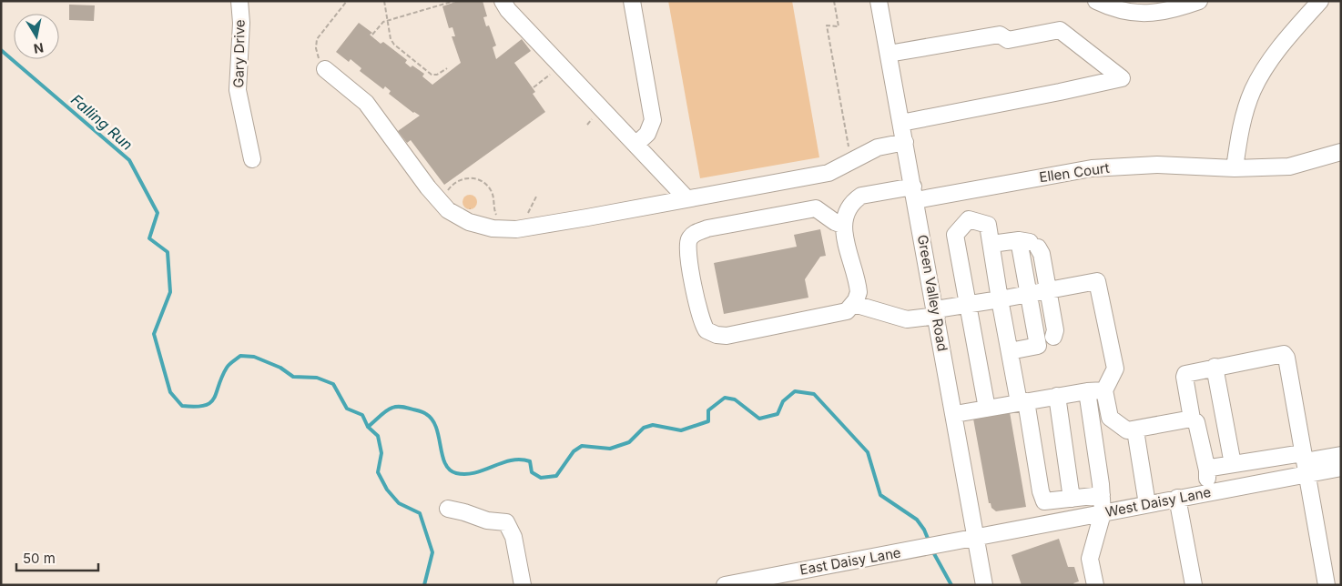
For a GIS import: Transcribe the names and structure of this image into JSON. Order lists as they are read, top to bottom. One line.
{"streets":{"street":["Gary Drive","Ellen Court","Green Valley Road","West Daisy Lane","East Daisy Lane"]},"crossings":[["Ellen Court","Green Valley Road"],["Green Valley Road","West Daisy Lane"],["Green Valley Road","East Daisy Lane"],["West Daisy Lane","East Daisy Lane"]],"water":["Falling Run"],"scale_bar":"50 m","north":"bottom"}
